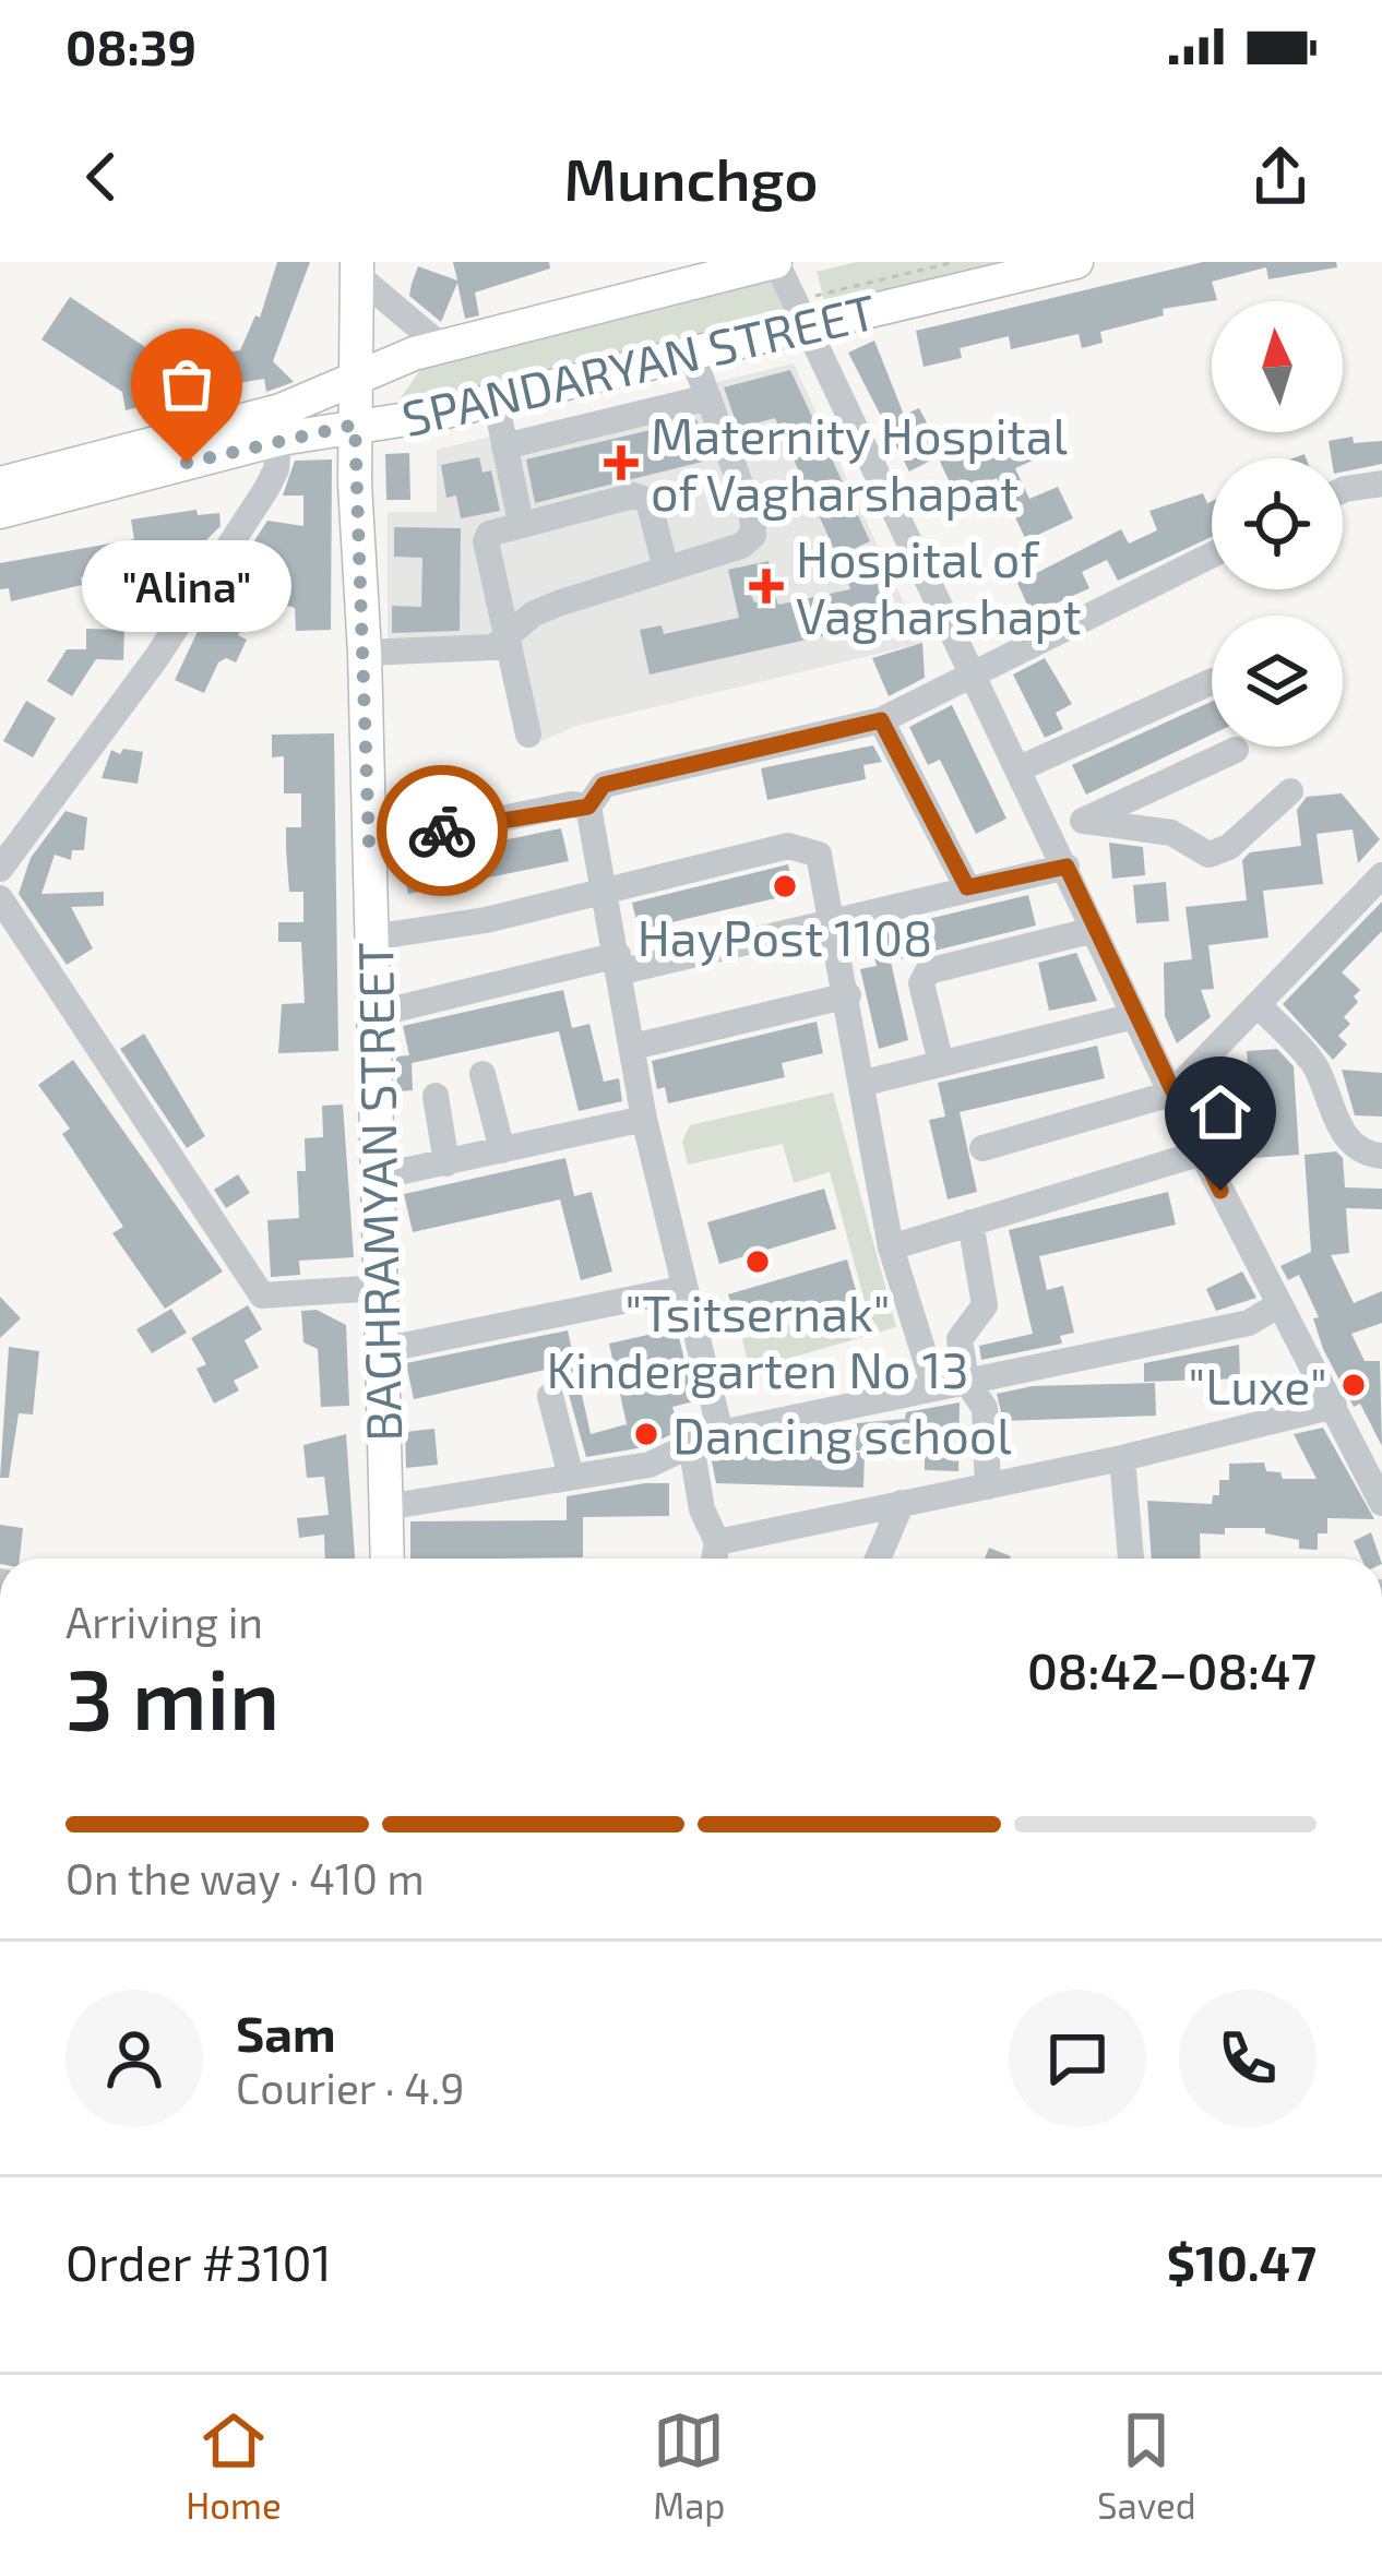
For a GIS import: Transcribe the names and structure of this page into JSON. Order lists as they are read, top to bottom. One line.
{"streets":{"main road":["SPANDARYAN STREET","BAGHRAMYAN STREET"]},"crossings":[["SPANDARYAN STREET","BAGHRAMYAN STREET"]],"places":{"other":["\"Alina\"","HayPost 1108","\"Tsitsernak\" Kindergarten No 13","\"Luxe\"","Dancing school"],"health":["Maternity Hospital of Vagharshapat","Hospital of Vagharshapt"]},"north":"top","page":{"status":"08:39","header":"Munchgo","bubble":"\"Alina\"","heading":["3 min","Arriving in","08:42–08:47"],"panel":["Sam","Courier · 4.9","Order #3101","$10.47"],"bar":"On the way · 410 m","tabs":["Home","Map","Saved"]}}
